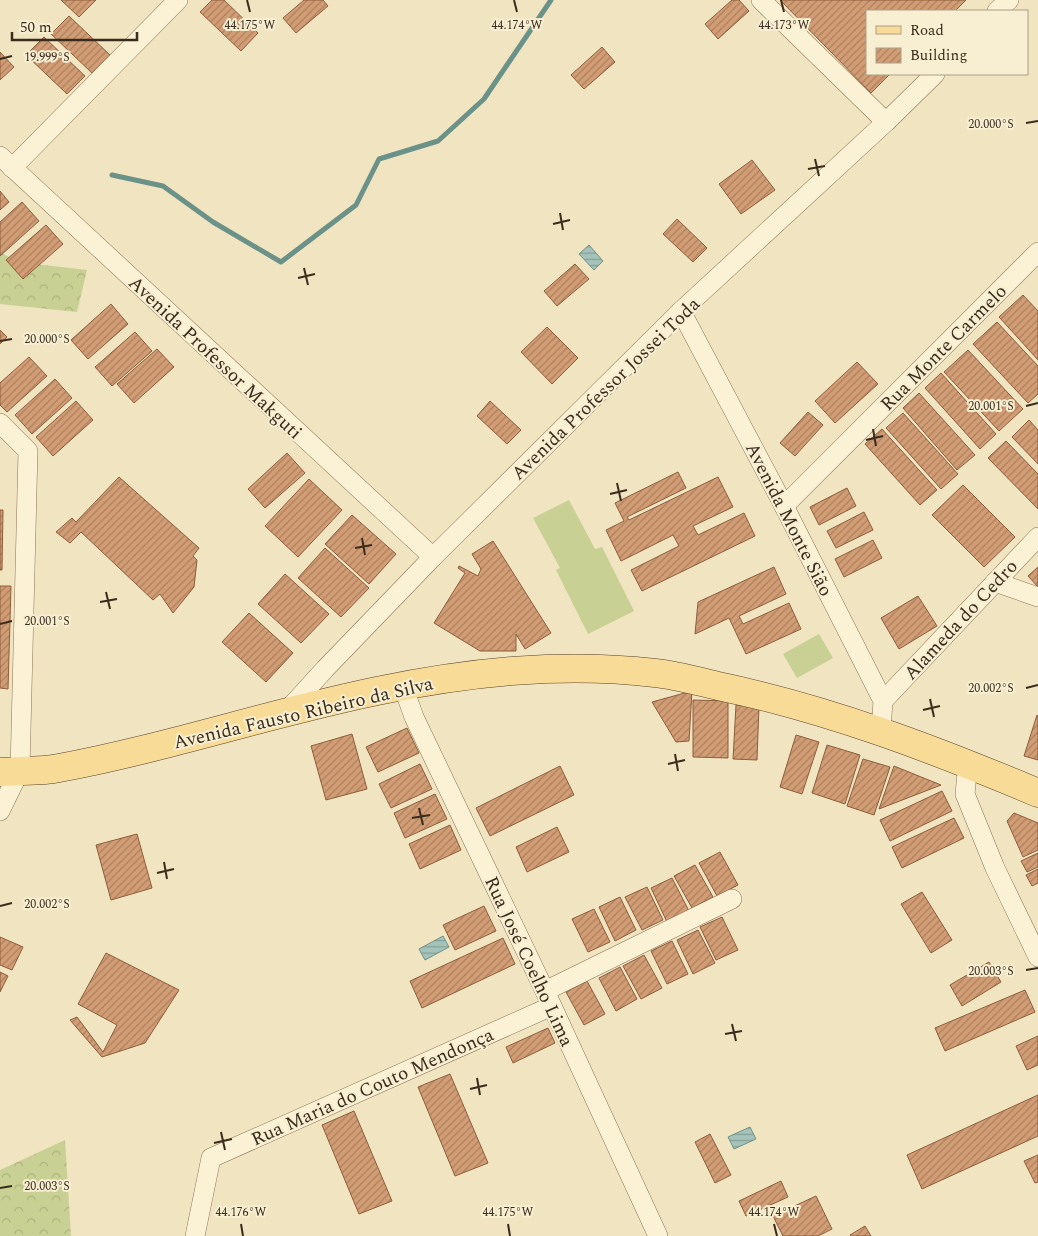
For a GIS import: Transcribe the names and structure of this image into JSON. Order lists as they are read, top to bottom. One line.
{"streets":{"main road":["Avenida Fausto Ribeiro da Silva"],"street":["Rua Monte Carmelo","Avenida Professor Makguti","Avenida Professor Jossei Toda","Avenida Monte Sião","Alameda do Cedro","Rua José Coelho Lima","Rua Maria do Couto Mendonça"]},"crossings":[["Rua Monte Carmelo","Avenida Monte Sião"],["Avenida Professor Makguti","Avenida Professor Jossei Toda"],["Avenida Professor Jossei Toda","Avenida Monte Sião"],["Avenida Professor Jossei Toda","Avenida Fausto Ribeiro da Silva"],["Avenida Monte Sião","Alameda do Cedro"],["Avenida Monte Sião","Avenida Fausto Ribeiro da Silva"],["Avenida Fausto Ribeiro da Silva","Rua José Coelho Lima"],["Rua José Coelho Lima","Rua Maria do Couto Mendonça"]],"legend":["Road","Building"],"scale_bar":"50 m","coordinates":["44.175°W","44.174°W","44.173°W","19.999°S","20.000°S","20.001°S","20.002°S","20.003°S","44.176°W"]}
